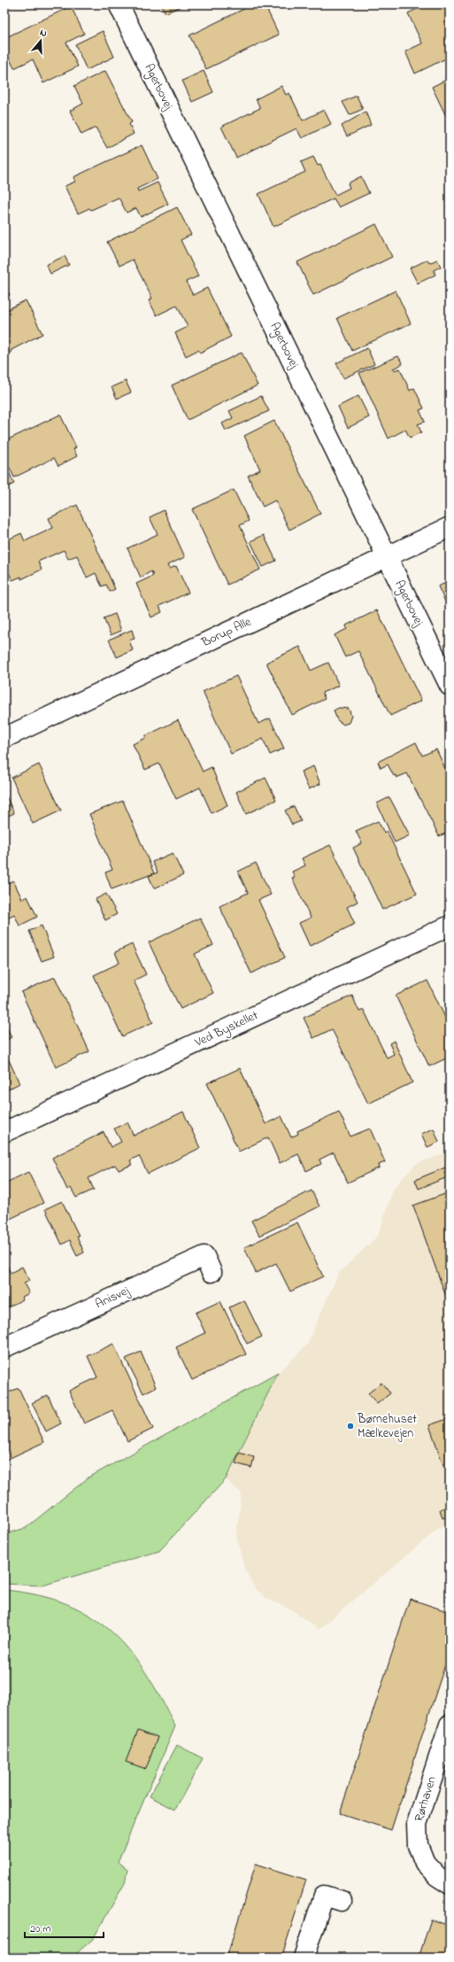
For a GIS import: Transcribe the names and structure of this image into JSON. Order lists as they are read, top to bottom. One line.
{"streets":{"street":["Agerbovej","Borup Alle","Ved Byskellet","Anisvej","Rørhaven"]},"crossings":[["Agerbovej","Borup Alle"]],"places":["Børnehuset Mælkevejen"],"scale_bar":"20 m","north":"top"}
